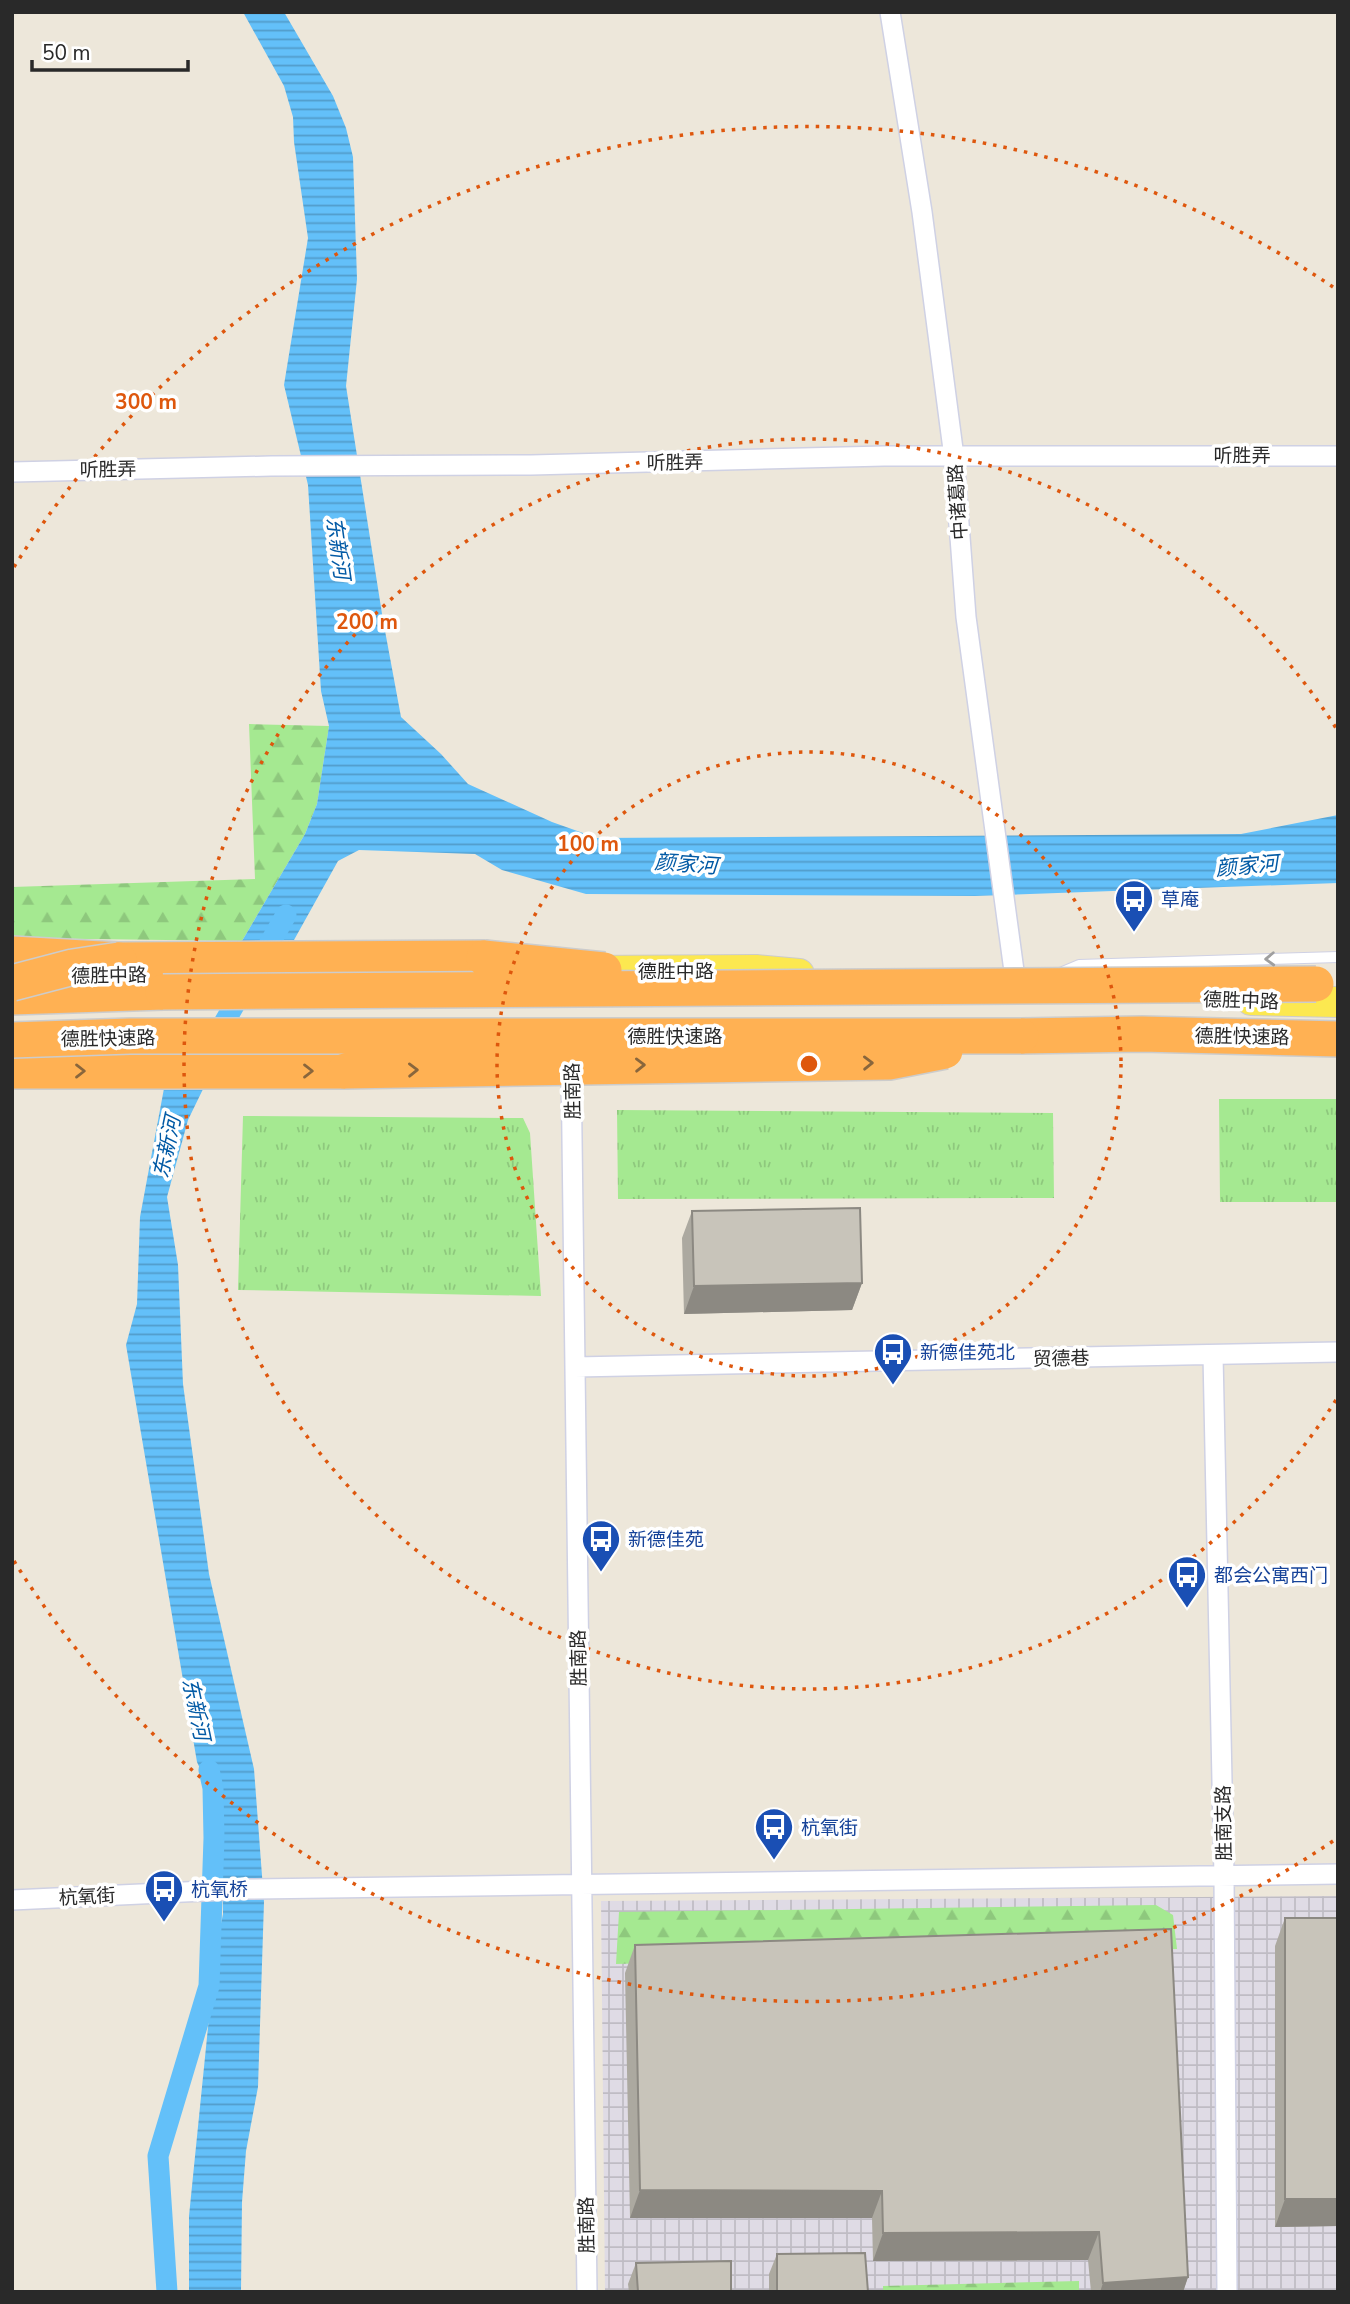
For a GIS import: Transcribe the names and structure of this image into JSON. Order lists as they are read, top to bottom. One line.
{"streets":{"highway":["德胜快速路"],"main road":["德胜中路"],"street":["听胜弄","中诸葛路","胜南路","贸德巷","胜南支路","杭氧街"]},"crossings":[["听胜弄","中诸葛路"],["中诸葛路","德胜中路"],["德胜中路","胜南路"],["胜南路","贸德巷"],["胜南路","杭氧街"],["贸德巷","胜南支路"],["胜南支路","杭氧街"]],"water":["东新河","颜家河"],"places":{"bus stop":["草庵","新德佳苑北","新德佳苑","都会公寓西门","杭氧街","杭氧桥"]},"scale_bar":"50 m","rings":["300 m","200 m","100 m"]}
